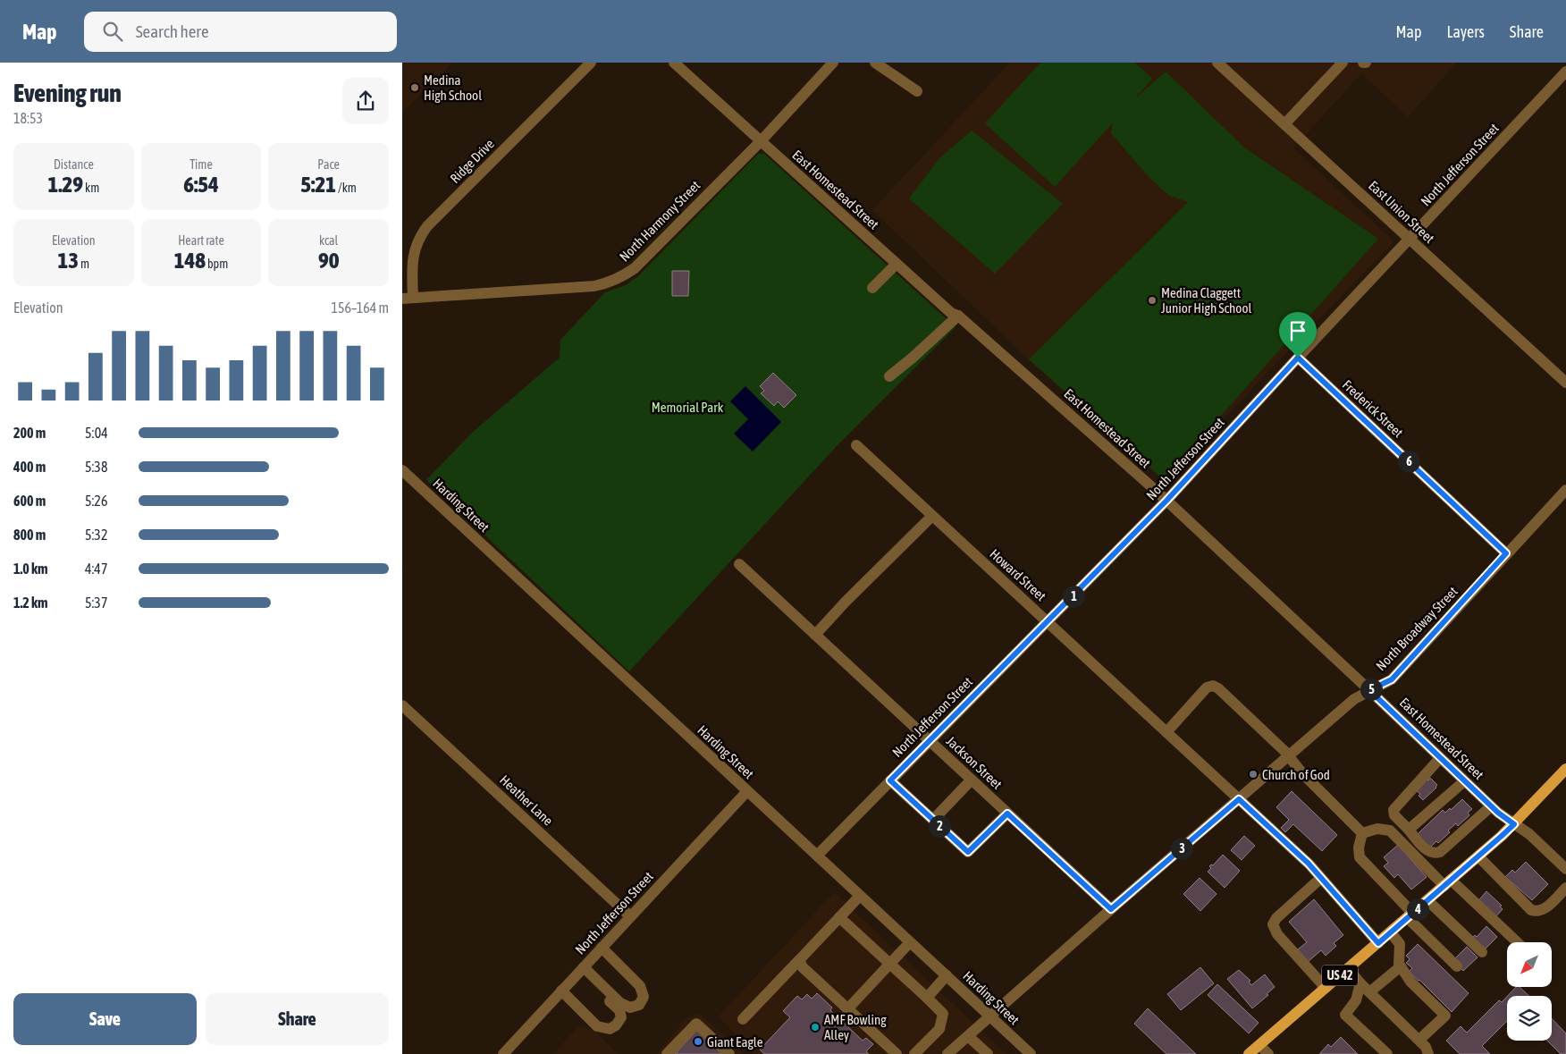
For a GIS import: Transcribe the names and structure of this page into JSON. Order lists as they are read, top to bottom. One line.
{"streets":{"main road":["US 42"],"street":["Ridge Drive","North Jefferson Street","East Homestead Street","East Union Street","North Harmony Street","Frederick Street","Harding Street","Howard Street","North Broadway Street","Jackson Street","Heather Lane"]},"crossings":[["Ridge Drive","North Harmony Street"],["North Jefferson Street","East Homestead Street"],["North Jefferson Street","East Union Street"],["North Jefferson Street","Frederick Street"],["North Jefferson Street","Harding Street"],["North Jefferson Street","Howard Street"],["North Jefferson Street","Jackson Street"],["North Jefferson Street","Heather Lane"],["East Homestead Street","North Harmony Street"],["East Homestead Street","North Broadway Street"],["East Homestead Street","US 42"],["Frederick Street","North Broadway Street"],["Harding Street","North Broadway Street"],["Howard Street","North Broadway Street"],["Howard Street","US 42"],["North Broadway Street","Jackson Street"]],"parks":["Memorial Park"],"places":["Medina High School","Medina Claggett Junior High School","Church of God","AMF Bowling Alley","Giant Eagle"],"north":"bottom left","page":{"header":"Map","search":"Search here","nav":["Map","Layers","Share"],"heading":["Evening run","18:53"],"stats":[["Distance","1.29 km"],["Time","6:54"],["Pace","5:21 /km"],["Elevation","13 m"],["Heart rate","148 bpm"],["kcal","90"]],"chart":["Elevation","156–164 m"],"list":[{"name":"200 m","note":"5:04"},{"name":"400 m","note":"5:38"},{"name":"600 m","note":"5:26"},{"name":"800 m","note":"5:32"},{"name":"1.0 km","note":"4:47"},{"name":"1.2 km","note":"5:37"}],"pins":["6","1","5","2","3","4"],"buttons":["Save","Share"]}}
